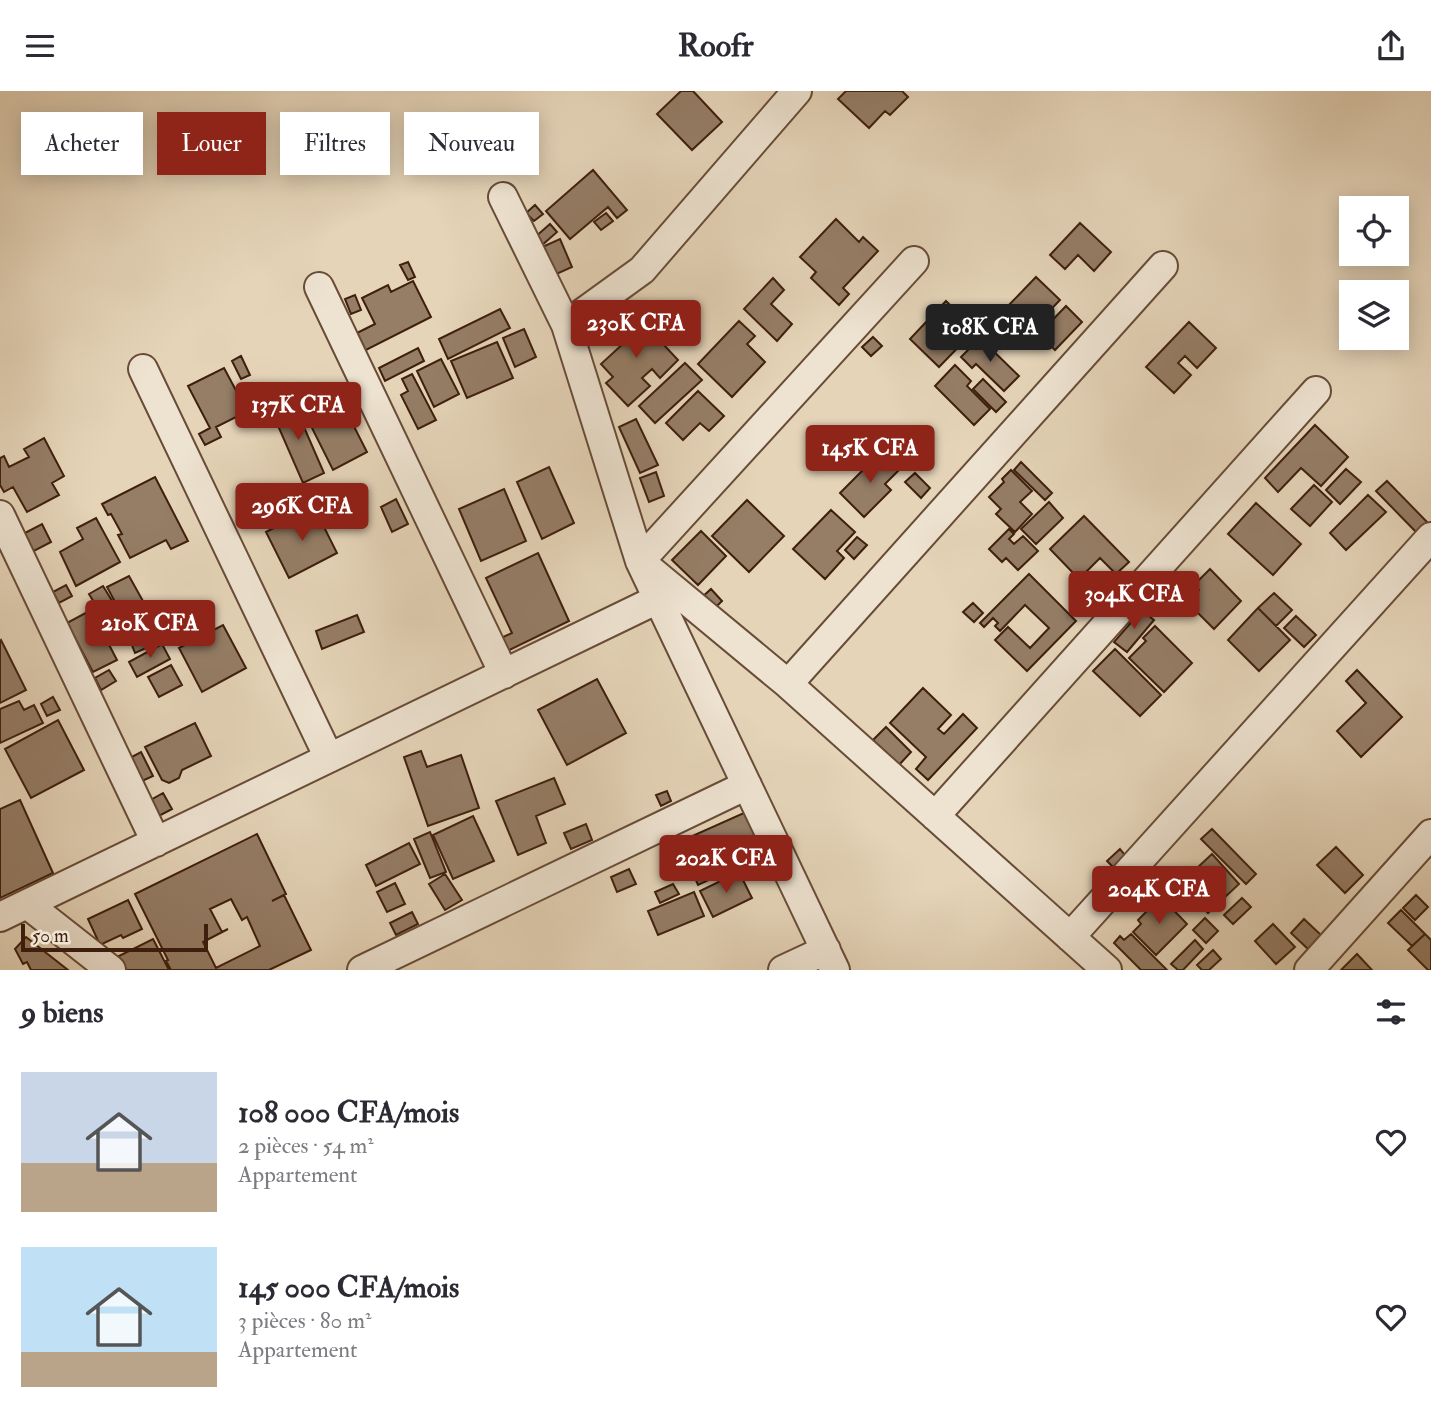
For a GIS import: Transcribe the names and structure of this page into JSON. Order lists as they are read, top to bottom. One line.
{"scale_bar":"50 m","page":{"header":"Roofr","chip":["Acheter","Louer","Filtres","Nouveau"],"price":["230K CFA","108K CFA","137K CFA","145K CFA","296K CFA","304K CFA","210K CFA","202K CFA","204K CFA"],"scale":"50 m","heading":"9 biens","list":[{"name":"108 000 CFA/mois","note":"2 pièces · 54 m² · Appartement"},{"name":"145 000 CFA/mois","note":"3 pièces · 80 m² · Appartement"}]}}
